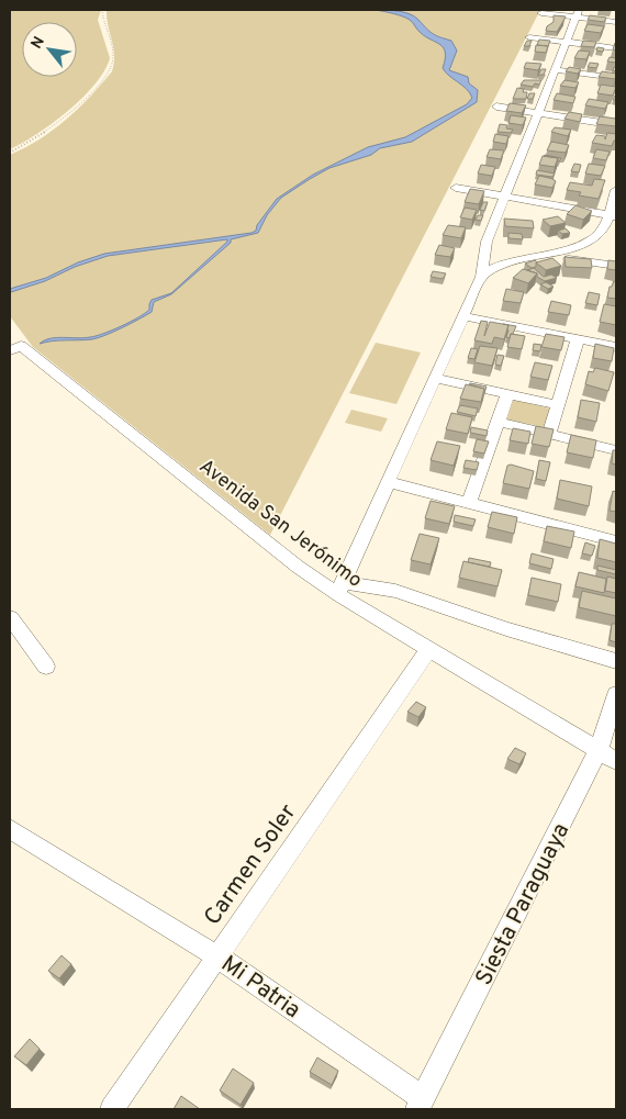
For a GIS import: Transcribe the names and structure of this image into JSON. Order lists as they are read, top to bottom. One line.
{"streets":{"street":["Avenida San Jerónimo","Carmen Soler","Siesta Paraguaya","Mi Patria"]},"crossings":[["Avenida San Jerónimo","Carmen Soler"],["Avenida San Jerónimo","Siesta Paraguaya"],["Carmen Soler","Mi Patria"],["Siesta Paraguaya","Mi Patria"]],"north":"top left"}
